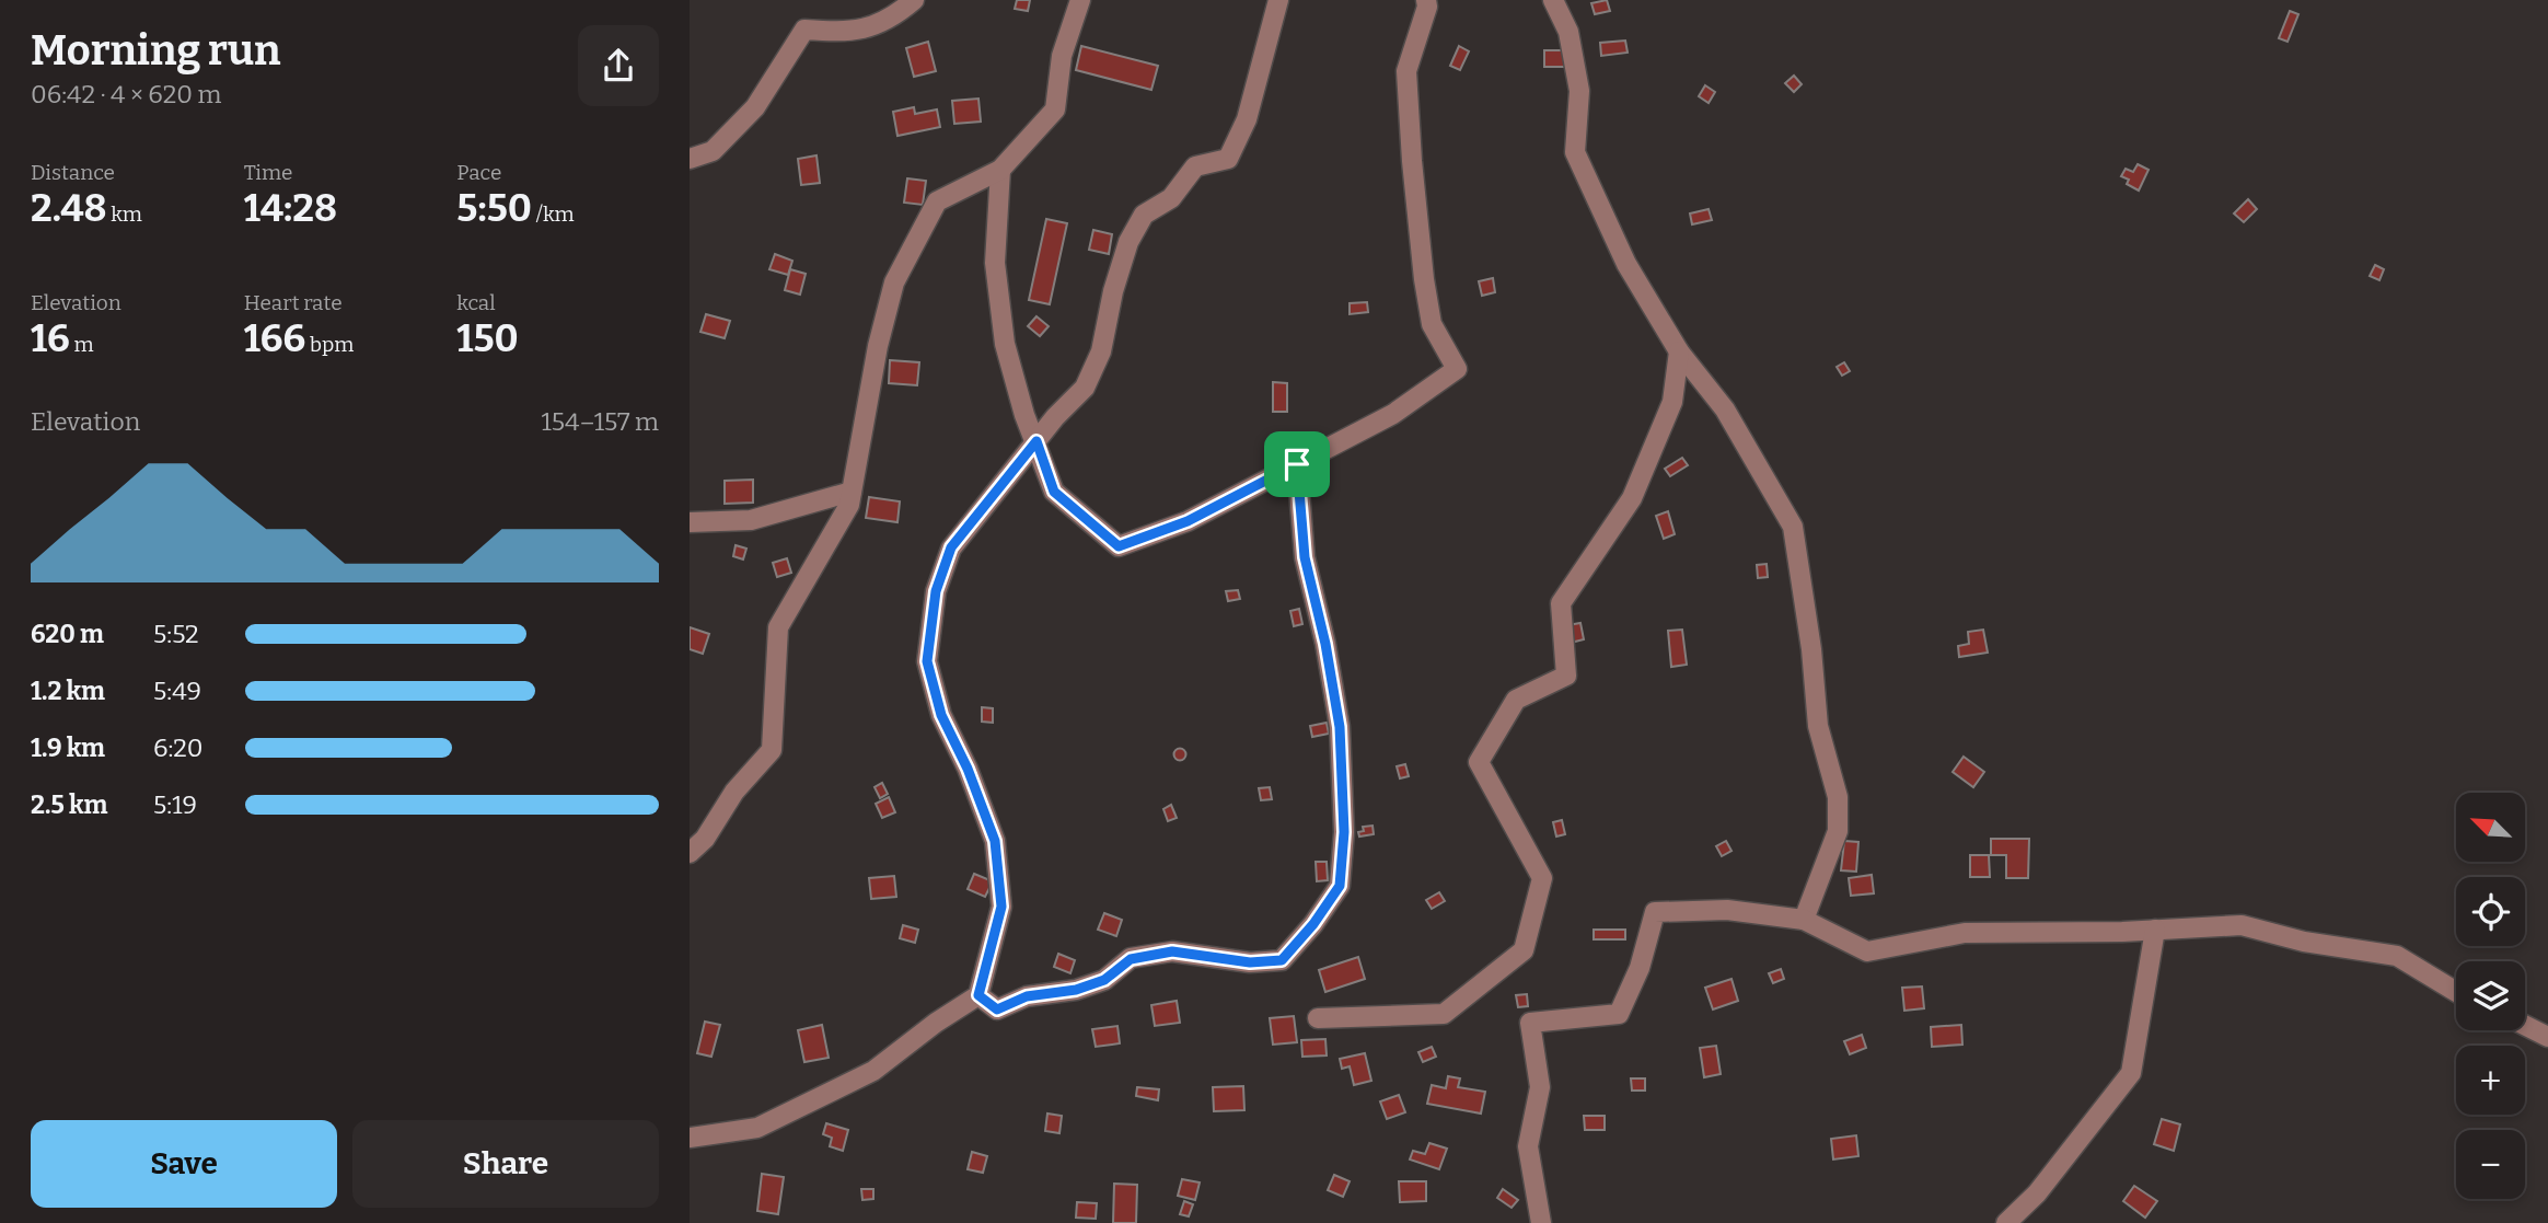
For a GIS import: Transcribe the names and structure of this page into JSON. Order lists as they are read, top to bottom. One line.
{"north":"top left","page":{"heading":["Morning run","06:42 · 4 × 620 m"],"stats":[["Distance","2.48 km"],["Time","14:28"],["Pace","5:50 /km"],["Elevation","16 m"],["Heart rate","166 bpm"],["kcal","150"]],"chart":["Elevation","154–157 m"],"list":[{"name":"620 m","note":"5:52"},{"name":"1.2 km","note":"5:49"},{"name":"1.9 km","note":"6:20"},{"name":"2.5 km","note":"5:19"}],"map_buttons":["+","−"],"buttons":["Save","Share"]}}
